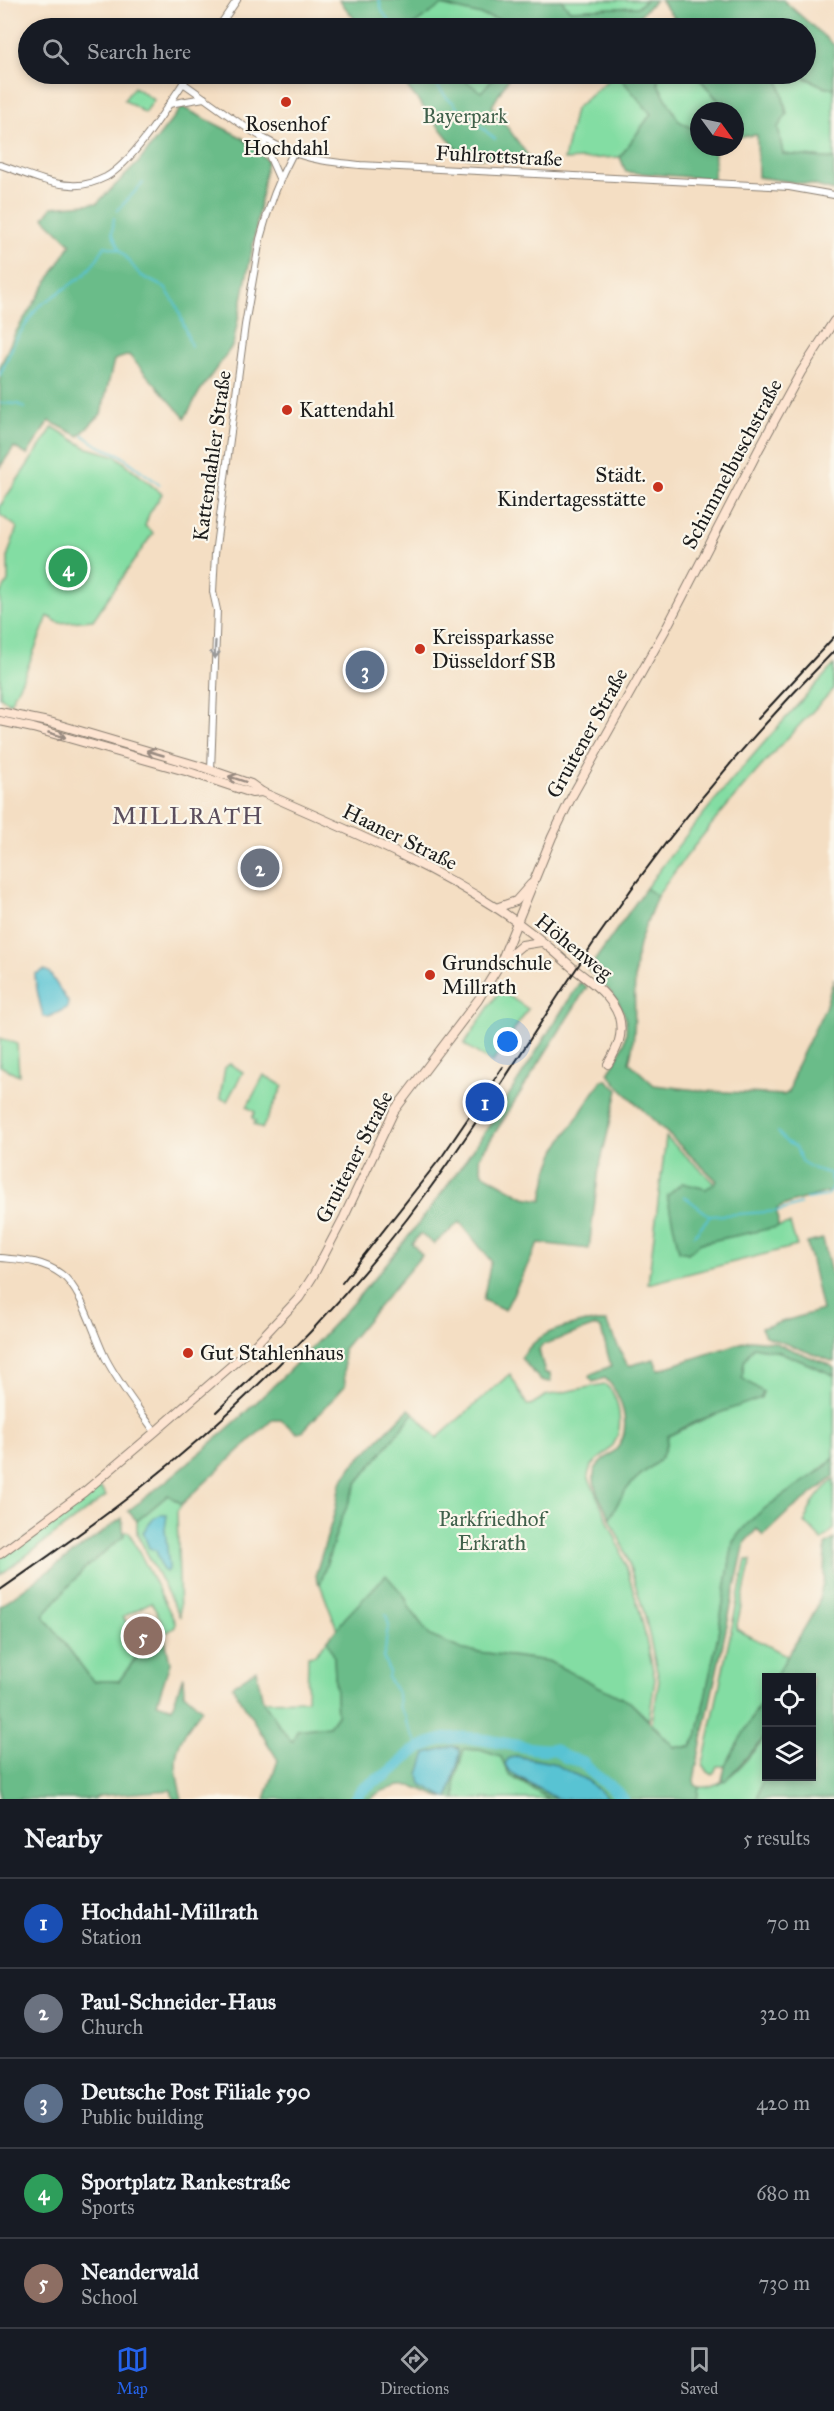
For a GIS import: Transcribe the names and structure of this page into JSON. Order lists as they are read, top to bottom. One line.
{"streets":{"main road":["Schimmelbuschstraße","Gruitener Straße","Haaner Straße","Höhenweg"],"street":["Fuhlrottstraße","Kattendahler Straße"]},"crossings":[["Fuhlrottstraße","Kattendahler Straße"],["Kattendahler Straße","Haaner Straße"],["Schimmelbuschstraße","Gruitener Straße"],["Gruitener Straße","Haaner Straße"],["Gruitener Straße","Höhenweg"],["Haaner Straße","Höhenweg"]],"one_way":["Kattendahler Straße"],"districts":["MILLRATH"],"parks":["Bayerpark","Parkfriedhof Erkrath"],"places":["Rosenhof Hochdahl","Kattendahl","Städt. Kindertagesstätte","Kreissparkasse Düsseldorf SB","Grundschule Millrath","Gut Stahlenhaus"],"north":"bottom right","page":{"search":"Search here","pins":["4","3","2","1","5"],"heading":["Nearby","5 results"],"list":[{"mark":"1","name":"Hochdahl-Millrath","note":"Station","value":"70 m"},{"mark":"2","name":"Paul-Schneider-Haus","note":"Church","value":"320 m"},{"mark":"3","name":"Deutsche Post Filiale 590","note":"Public building","value":"420 m"},{"mark":"4","name":"Sportplatz Rankestraße","note":"Sports","value":"680 m"},{"mark":"5","name":"Neanderwald","note":"School","value":"730 m"}],"nav":["Map","Directions","Saved"]}}
